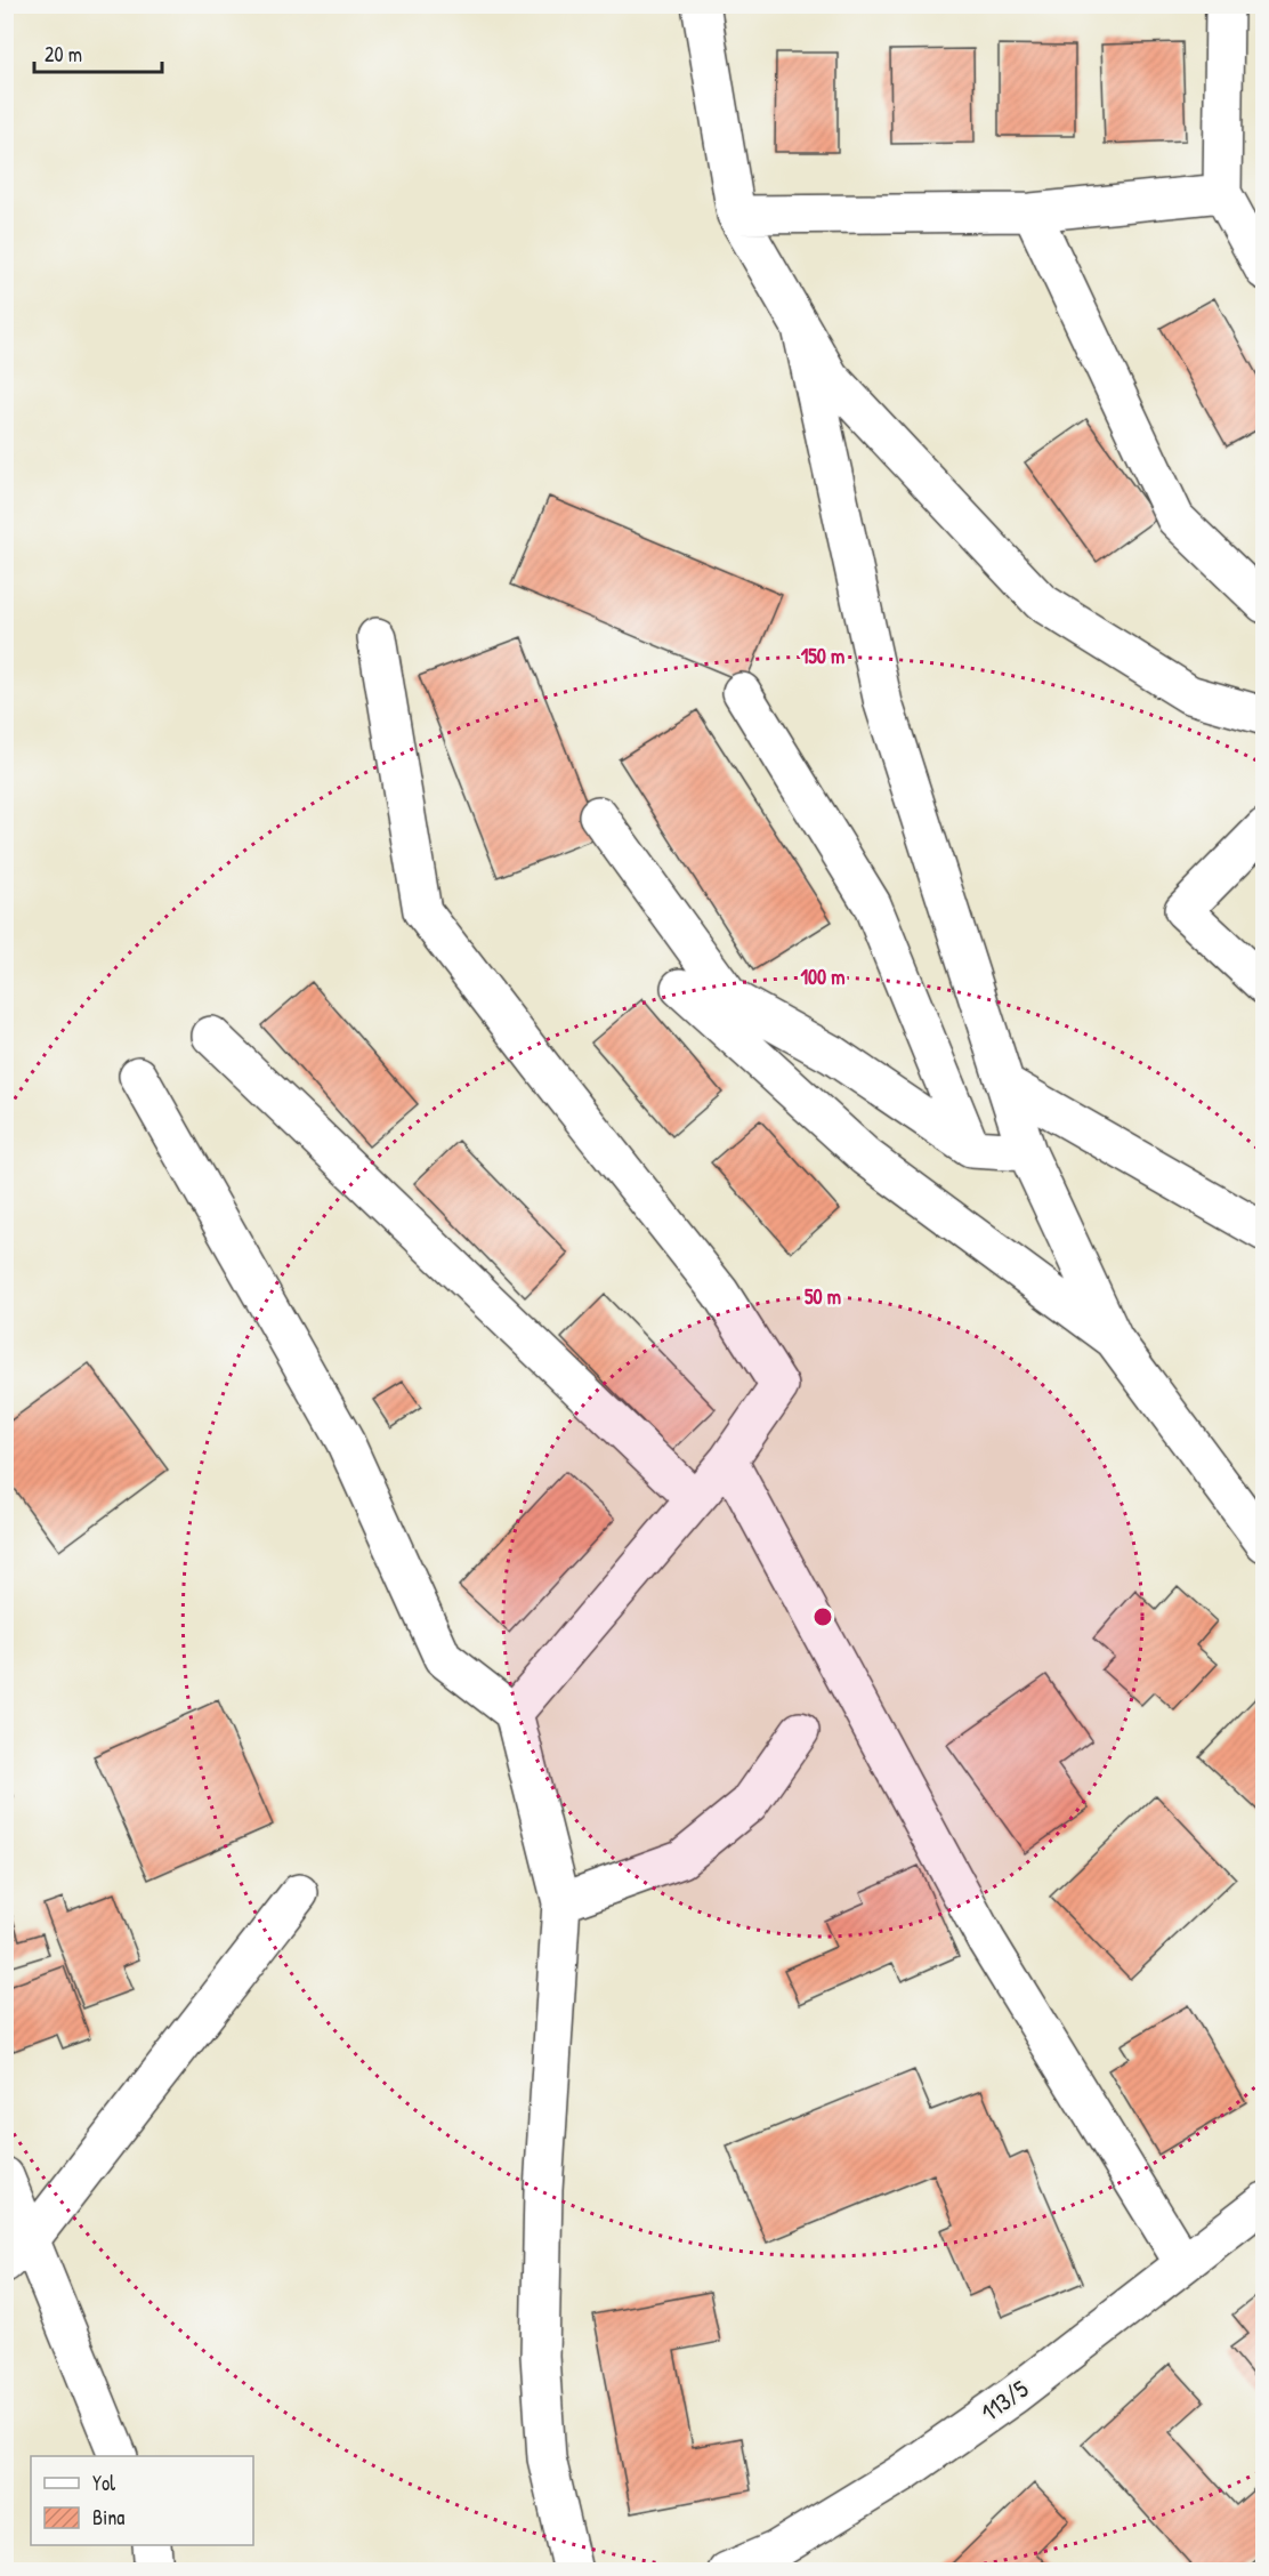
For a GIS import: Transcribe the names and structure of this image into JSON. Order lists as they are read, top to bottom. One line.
{"streets":{"street":["113/5"]},"legend":["Yol","Bina"],"scale_bar":"20 m","rings":["150 m","100 m","50 m"]}
